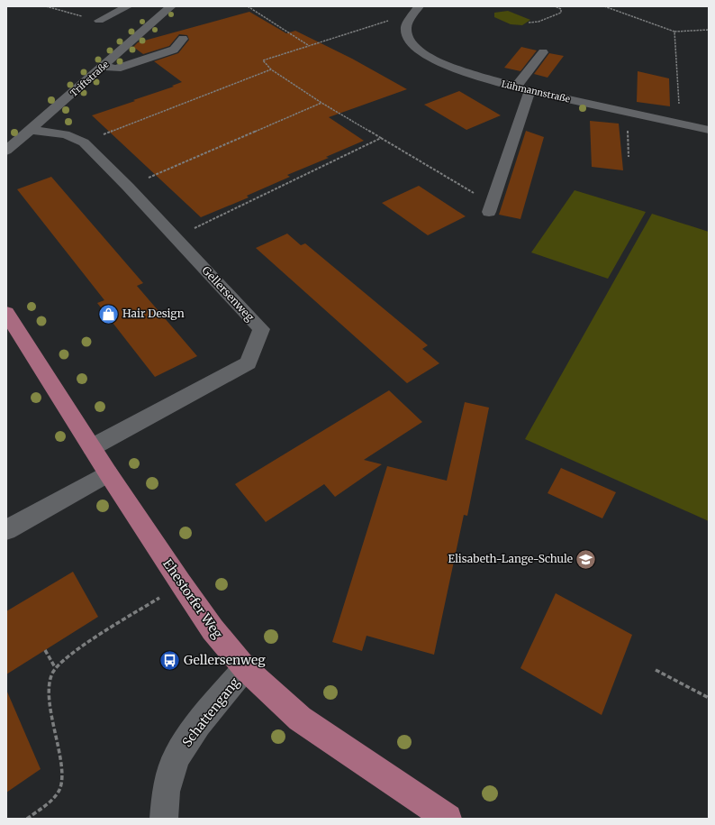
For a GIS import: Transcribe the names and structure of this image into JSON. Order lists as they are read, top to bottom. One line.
{"streets":{"main road":["Ehestorfer Weg"],"street":["Triftstraße","Lühmannstraße","Gellersenweg","Schattengang"]},"crossings":[["Triftstraße","Gellersenweg"],["Gellersenweg","Ehestorfer Weg"],["Ehestorfer Weg","Schattengang"]],"places":{"shop":["Hair Design"],"school or university":["Elisabeth-Lange-Schule"],"bus stop":["Gellersenweg"]}}
